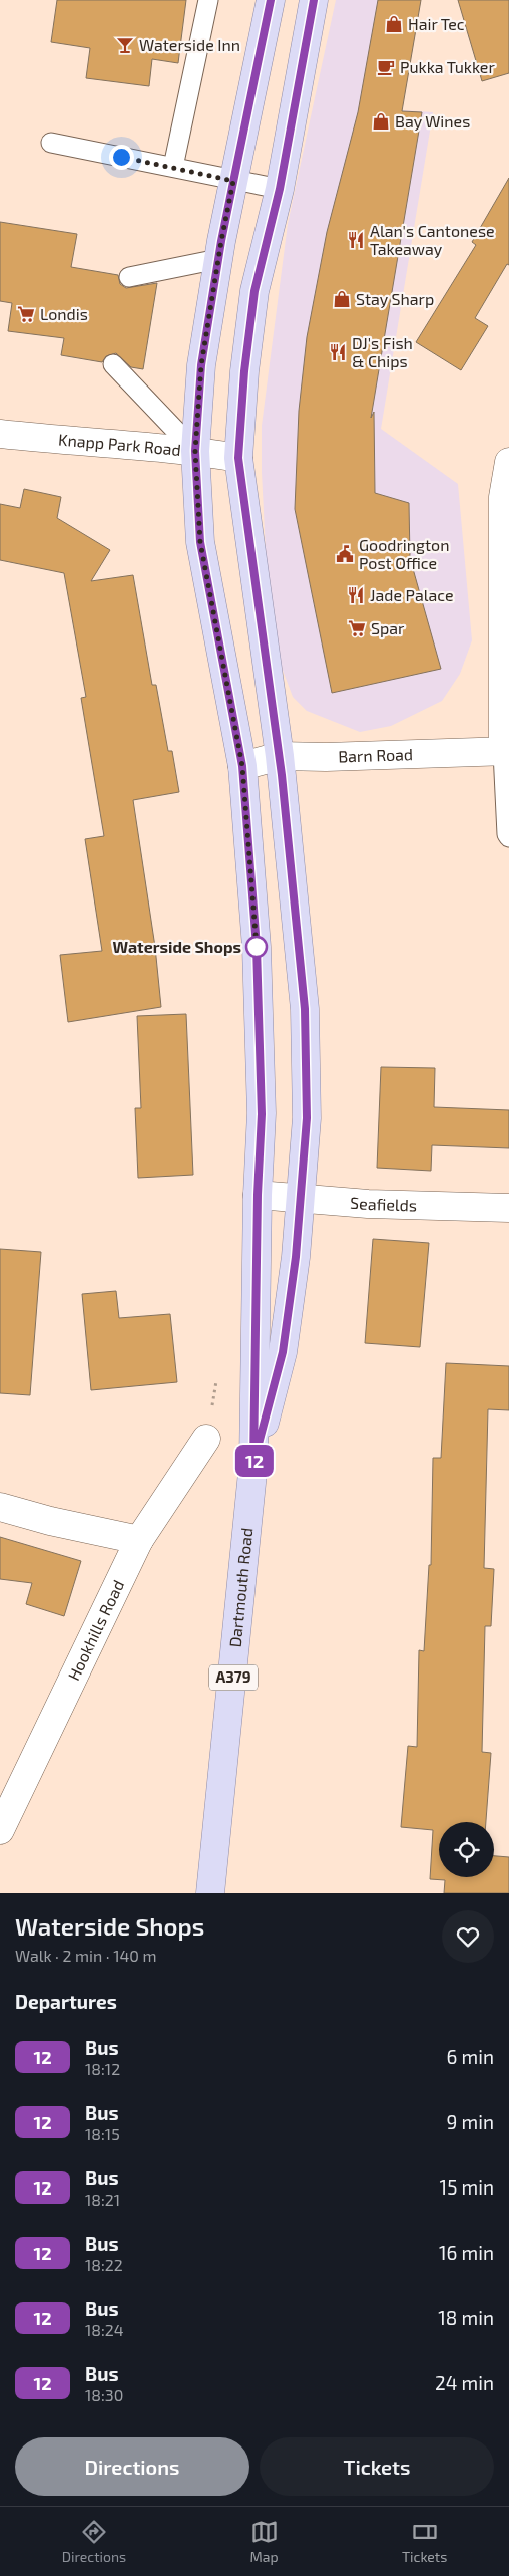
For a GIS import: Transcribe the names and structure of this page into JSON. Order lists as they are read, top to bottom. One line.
{"streets":{"main road":["Dartmouth Road","A379"],"street":["Knapp Park Road","Barn Road","Seafields","Hookhills Road"]},"crossings":[["Knapp Park Road","Dartmouth Road"],["Barn Road","Dartmouth Road"],["Seafields","Dartmouth Road"]],"places":{"shop":["Hair Tec","Bay Wines","Stay Sharp"],"bar":["Waterside Inn"],"cafe":["Pukka Tukker"],"restaurant":["Alan's Cantonese Takeaway","DJ's Fish & Chips","Jade Palace"],"supermarket":["Londis","Spar"],"public building":["Goodrington Post Office"],"other":["Waterside Shops"]},"lines":["bus line 12"],"page":{"on_map":"12","heading":[["Waterside Shops","Walk · 2 min · 140 m"],"Departures"],"list":[{"mark":"12","name":"Bus","note":"18:12","value":"6 min"},{"mark":"12","name":"Bus","note":"18:15","value":"9 min"},{"mark":"12","name":"Bus","note":"18:21","value":"15 min"},{"mark":"12","name":"Bus","note":"18:22","value":"16 min"},{"mark":"12","name":"Bus","note":"18:24","value":"18 min"},{"mark":"12","name":"Bus","note":"18:30","value":"24 min"}],"buttons":["Directions","Tickets"],"tabs":["Directions","Map","Tickets"]}}
